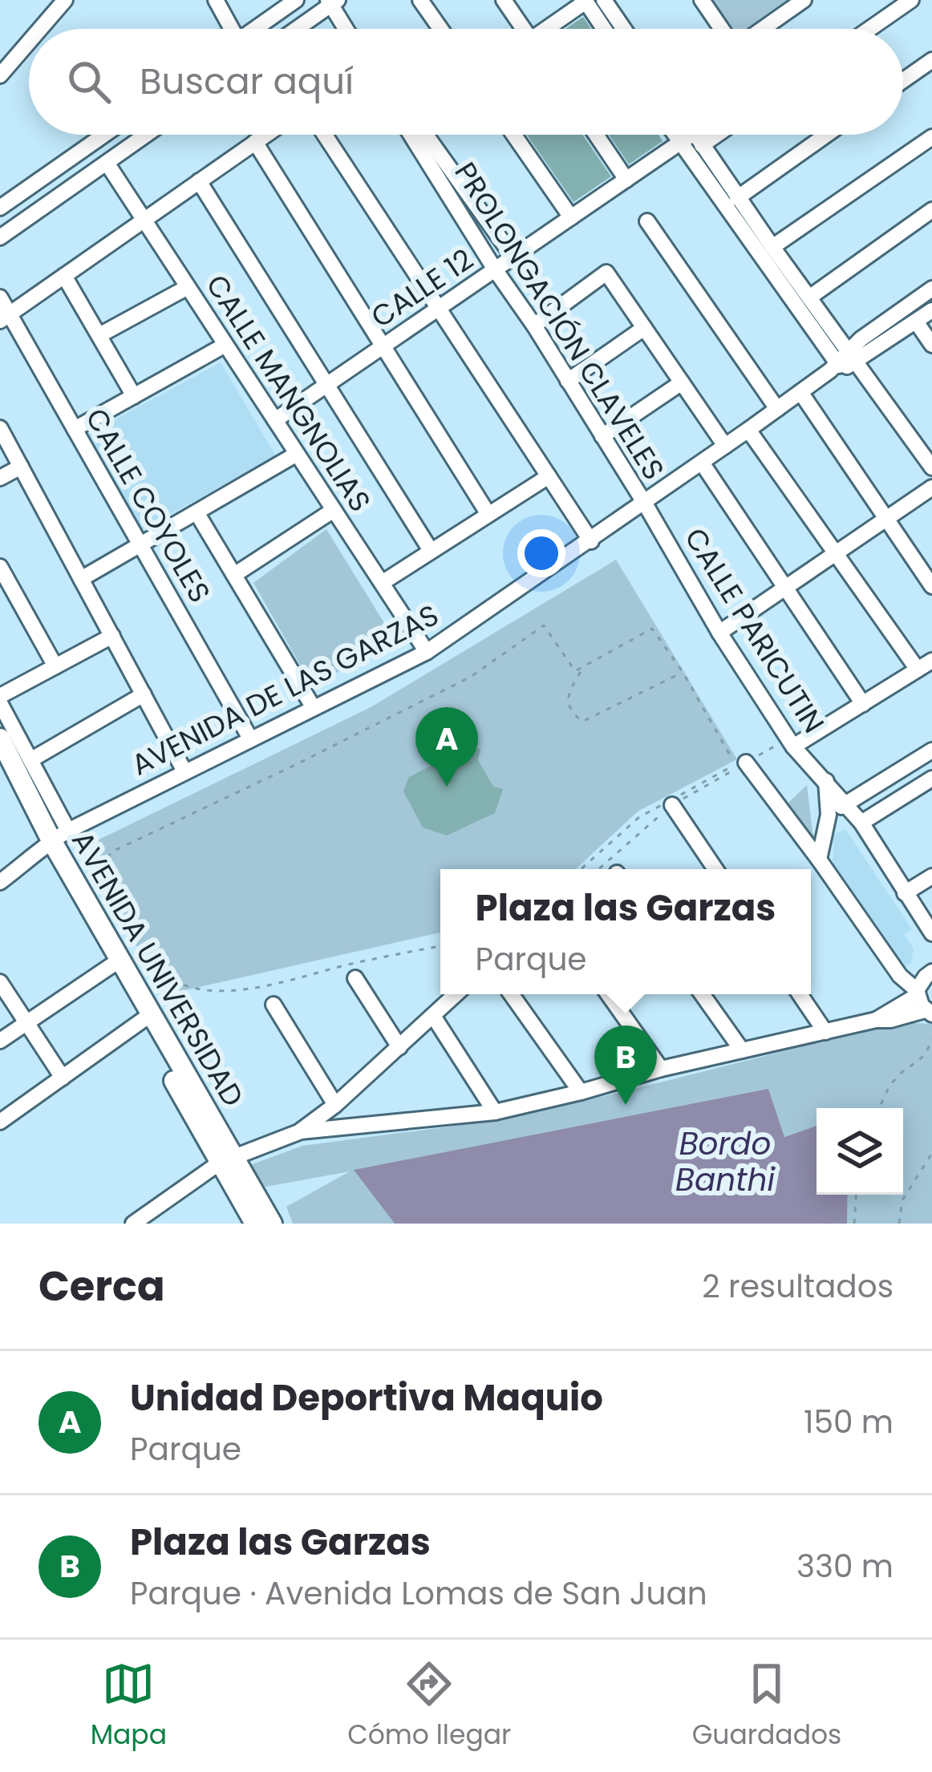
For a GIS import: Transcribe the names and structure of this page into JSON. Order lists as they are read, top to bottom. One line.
{"streets":{"main road":["AVENIDA UNIVERSIDAD"],"street":["CALLE 12","PROLONGACIÓN CLAVELES","CALLE MANGNOLIAS","CALLE COYOLES","CALLE PARICUTIN","AVENIDA DE LAS GARZAS"]},"crossings":[["CALLE 12","PROLONGACIÓN CLAVELES"],["CALLE 12","CALLE MANGNOLIAS"],["PROLONGACIÓN CLAVELES","CALLE PARICUTIN"],["PROLONGACIÓN CLAVELES","AVENIDA DE LAS GARZAS"],["CALLE MANGNOLIAS","AVENIDA DE LAS GARZAS"],["CALLE COYOLES","AVENIDA DE LAS GARZAS"],["CALLE PARICUTIN","AVENIDA DE LAS GARZAS"],["AVENIDA DE LAS GARZAS","AVENIDA UNIVERSIDAD"]],"water":["Bordo Banthi"],"page":{"search":"Buscar aquí","pins":["A","B"],"popup":["Plaza las Garzas","Parque"],"heading":["Cerca","2 resultados"],"list":[{"mark":"A","name":"Unidad Deportiva Maquio","note":"Parque","value":"150 m"},{"mark":"B","name":"Plaza las Garzas","note":"Parque · Avenida Lomas de San Juan","value":"330 m"}],"nav":["Mapa","Cómo llegar","Guardados"]}}
